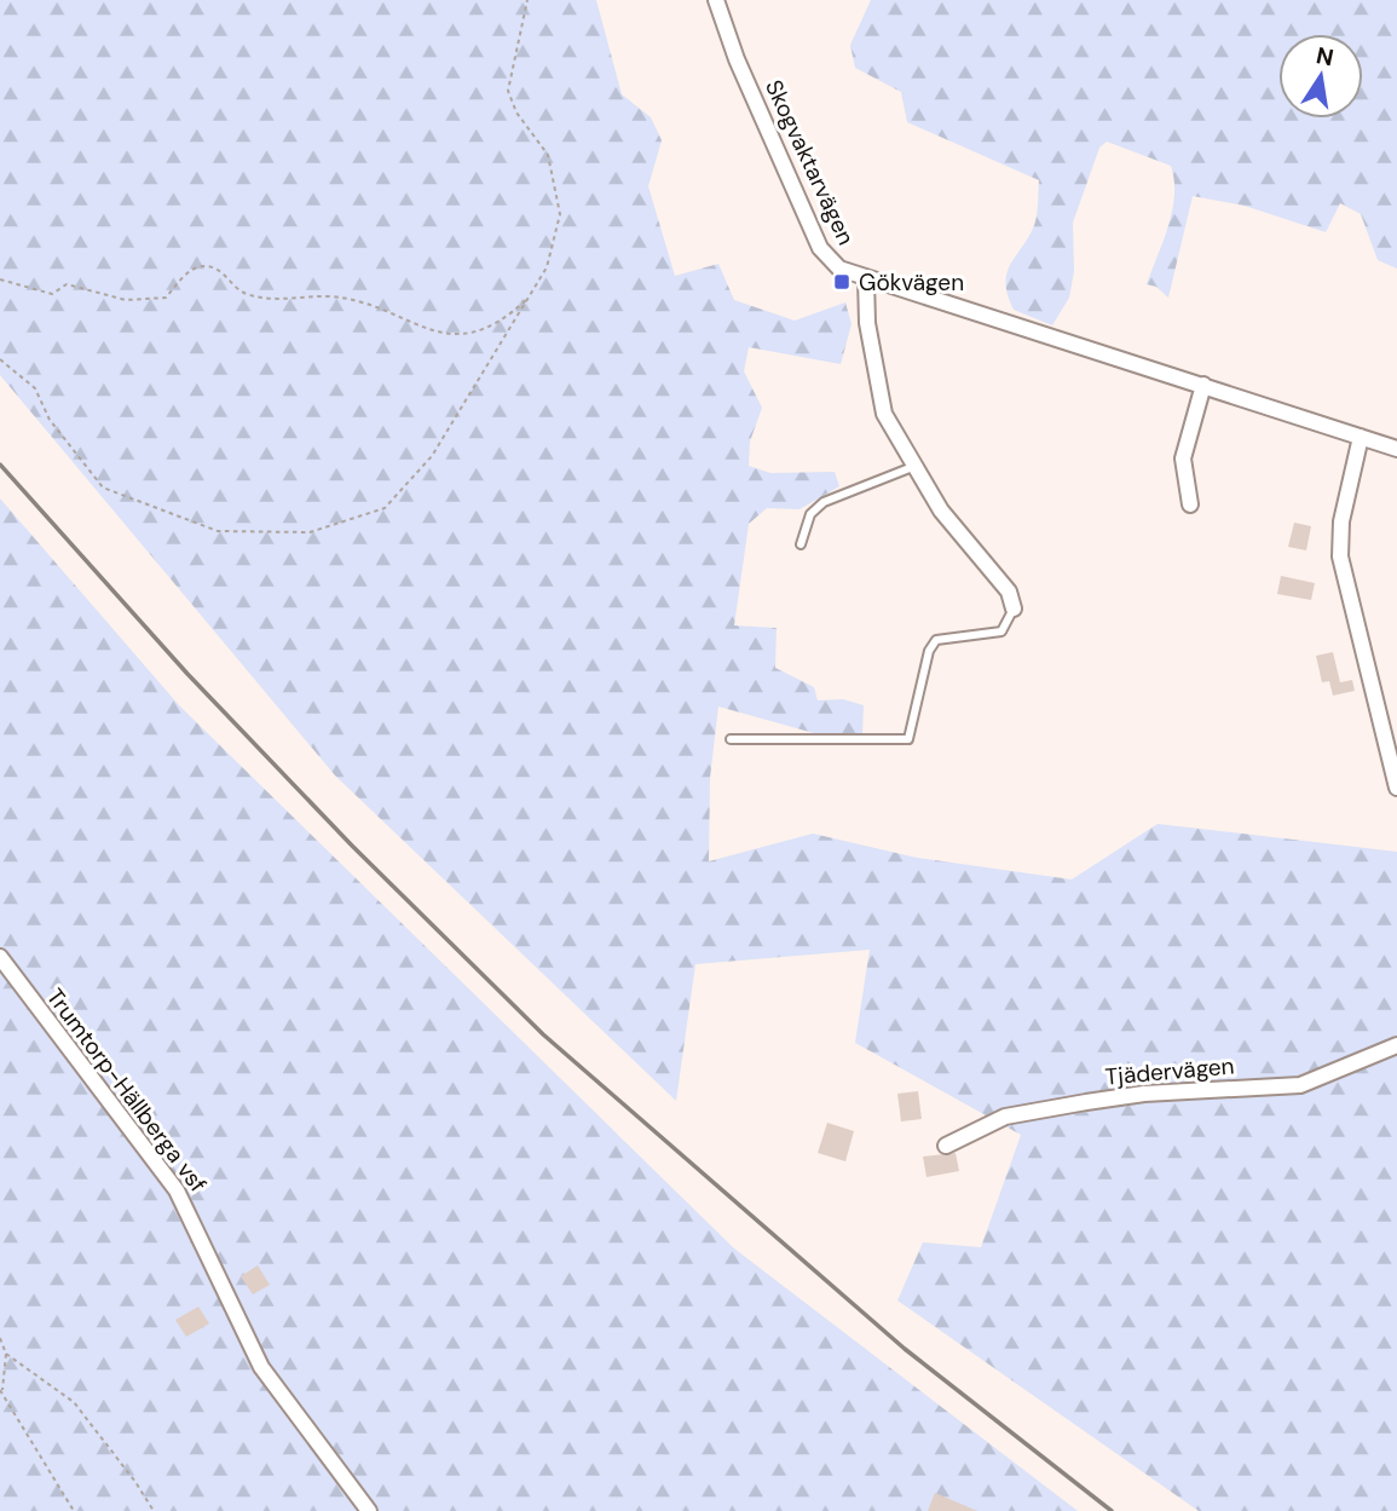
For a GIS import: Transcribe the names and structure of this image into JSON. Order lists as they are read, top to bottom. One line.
{"streets":{"street":["Skogvaktarvägen","Tjädervägen","Trumtorp-Hällberga vsf"]},"places":{"transit":["Gökvägen"]},"north":"top"}
